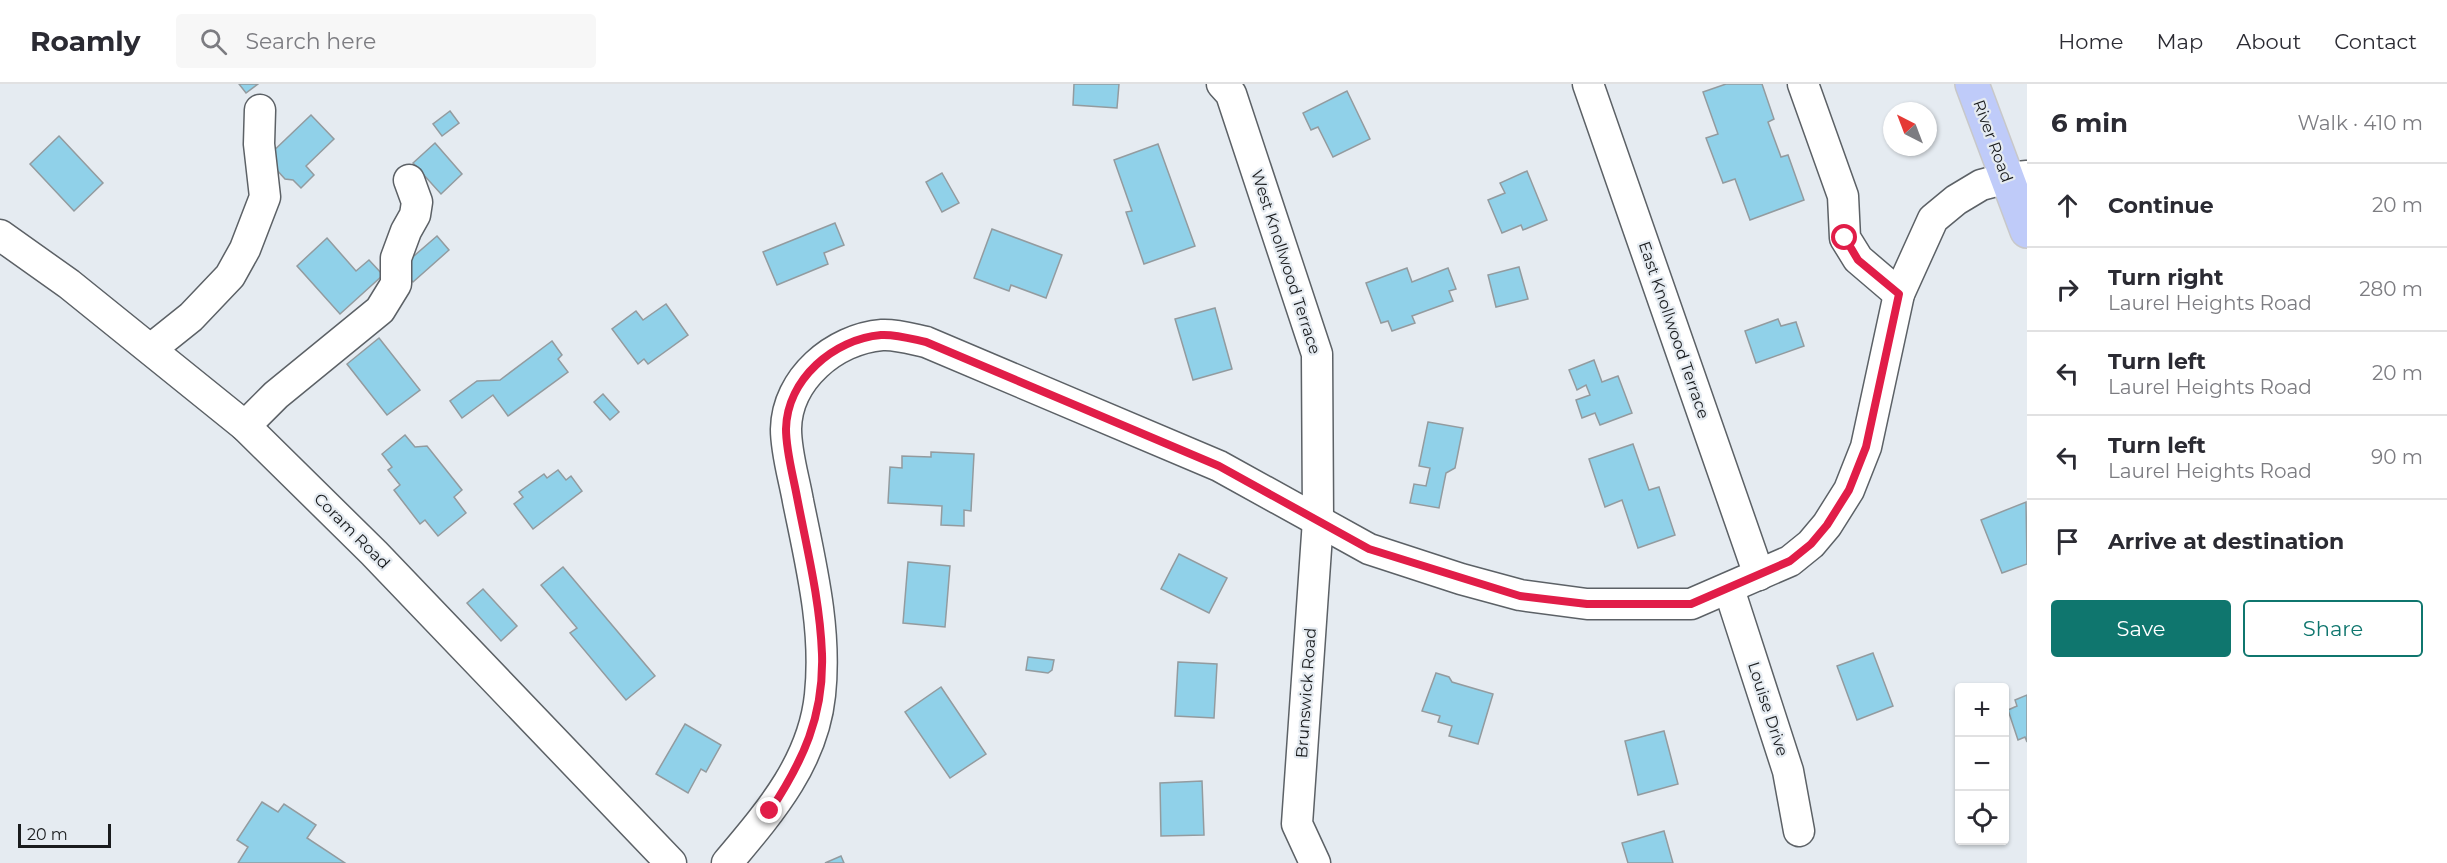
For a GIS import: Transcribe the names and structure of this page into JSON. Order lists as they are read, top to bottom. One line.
{"streets":{"main road":["River Road"],"street":["West Knollwood Terrace","East Knollwood Terrace","Coram Road","Brunswick Road","Louise Drive"]},"crossings":[["West Knollwood Terrace","Brunswick Road"]],"scale_bar":"20 m","north":"top left","page":{"header":"Roamly","search":"Search here","nav":["Home","Map","About","Contact"],"heading":["6 min","Walk · 410 m"],"list":[["Continue","20 m"],["Turn right","Laurel Heights Road","280 m"],["Turn left","Laurel Heights Road","20 m"],["Turn left","Laurel Heights Road","90 m"],"Arrive at destination"],"buttons":["Save","Share"],"map_buttons":["+","−"],"scale":"20 m"}}
